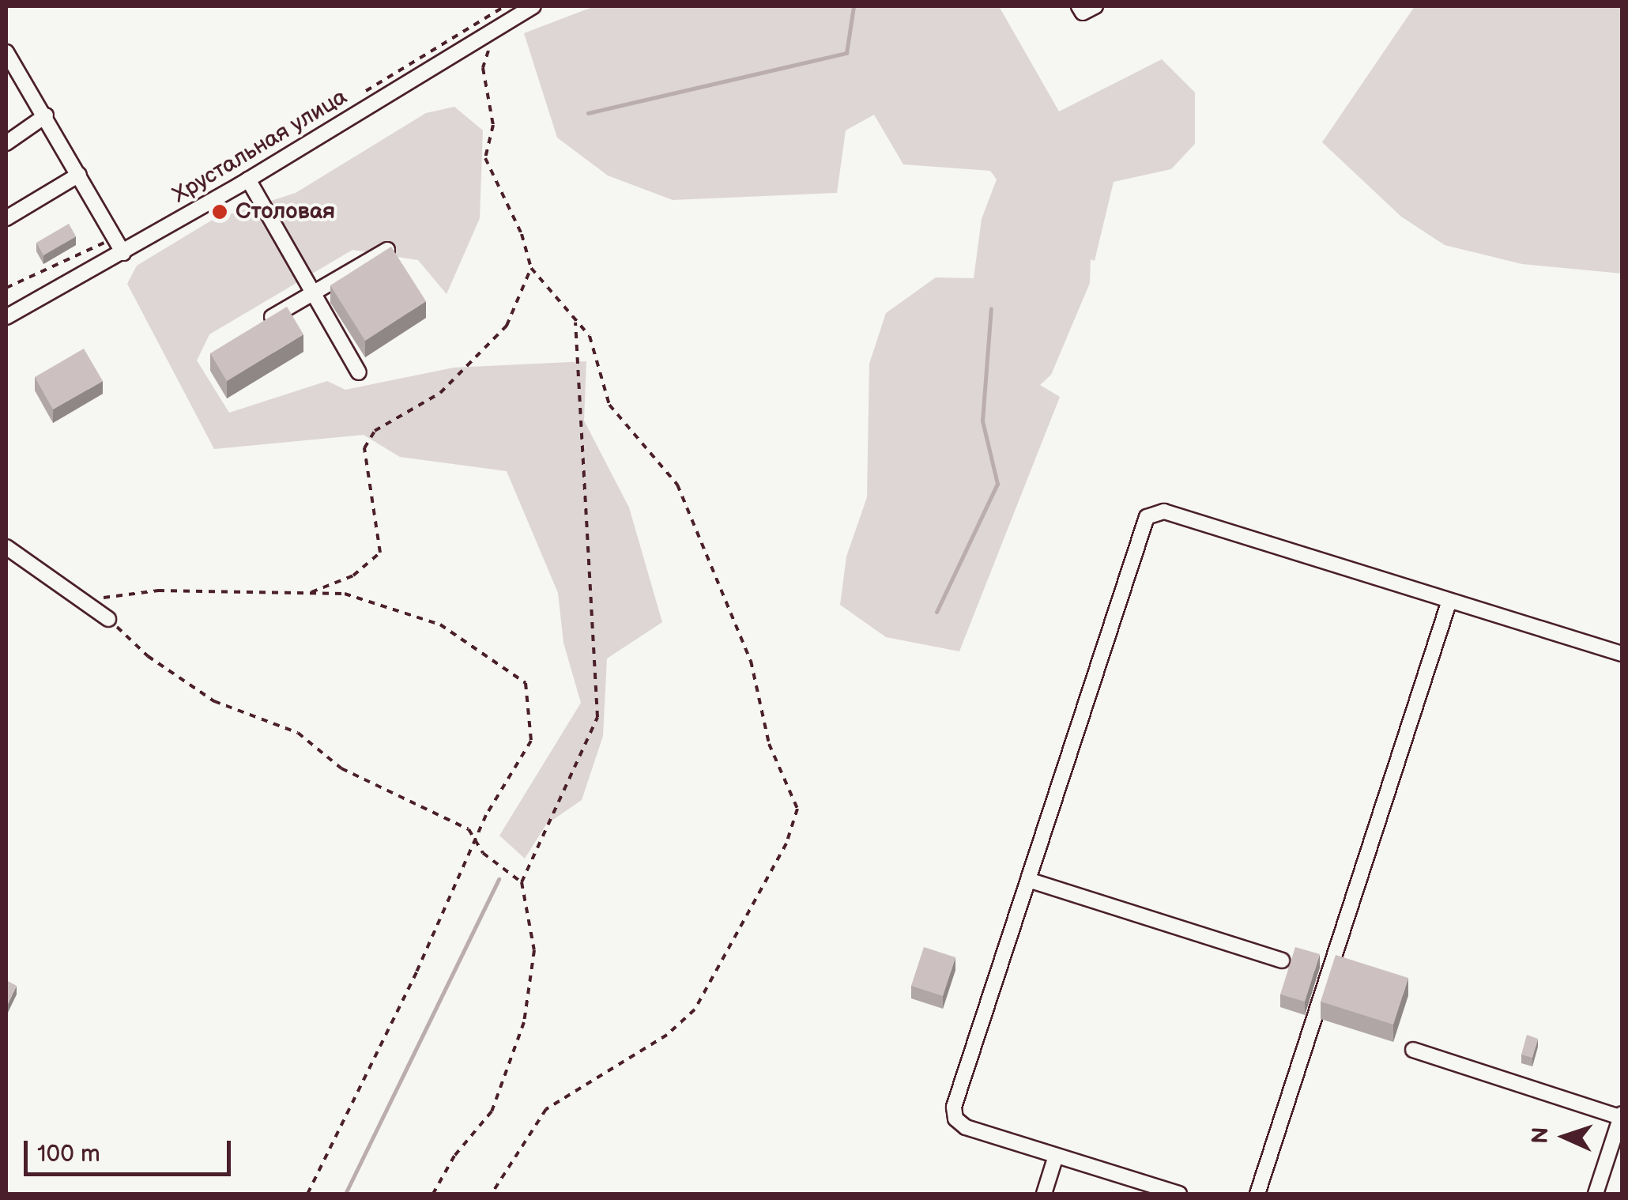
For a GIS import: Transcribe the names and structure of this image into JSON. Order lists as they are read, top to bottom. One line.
{"streets":{"street":["Хрустальная улица"]},"places":["Столовая"],"scale_bar":"100 m","north":"left"}
